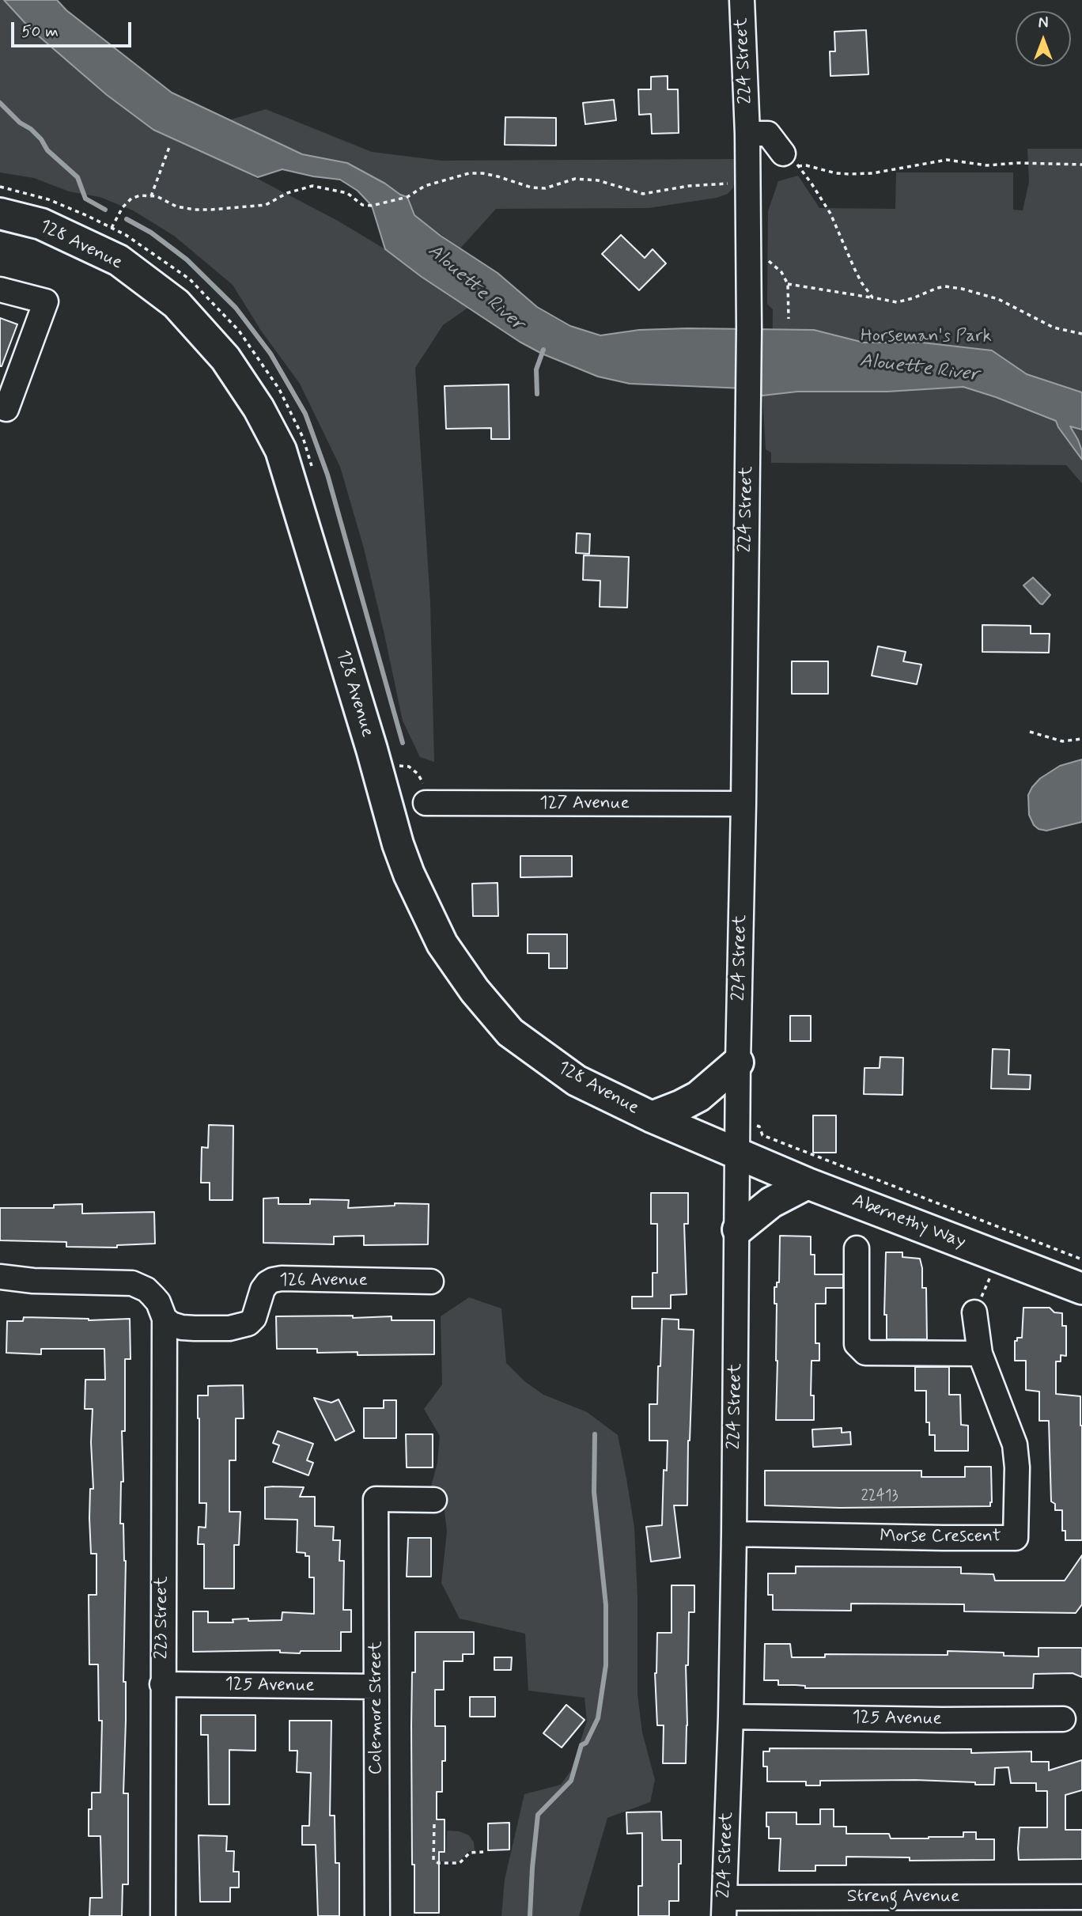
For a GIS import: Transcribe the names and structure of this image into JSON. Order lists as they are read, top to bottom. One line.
{"streets":{"main road":["128 Avenue","Abernethy Way"],"street":["224 Street","127 Avenue","126 Avenue","Morse Crescent","223 Street","125 Avenue","Colemore Street","Streng Avenue"]},"crossings":[["224 Street","128 Avenue"],["224 Street","127 Avenue"],["224 Street","Abernethy Way"],["224 Street","Morse Crescent"],["224 Street","125 Avenue"],["224 Street","Streng Avenue"],["128 Avenue","Abernethy Way"],["126 Avenue","223 Street"],["223 Street","125 Avenue"],["125 Avenue","Colemore Street"]],"water":["Alouette River"],"parks":["Horseman's Park"],"house_numbers":["22413"],"scale_bar":"50 m","north":"top"}
